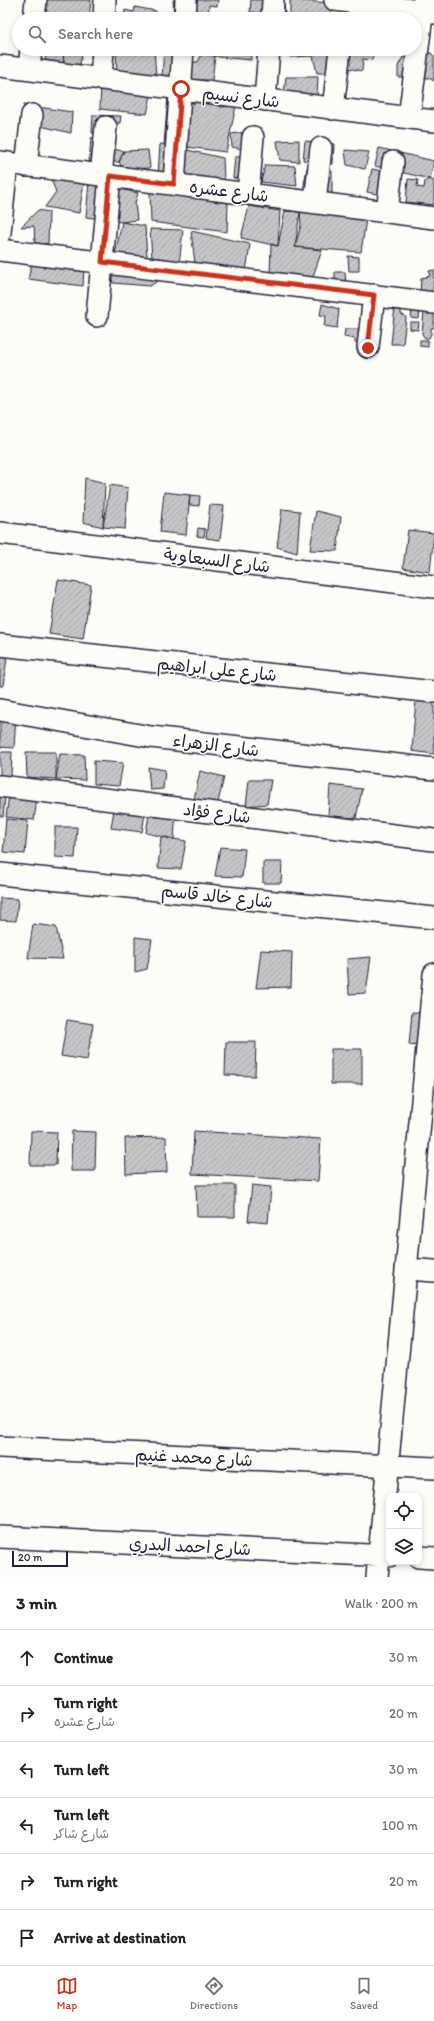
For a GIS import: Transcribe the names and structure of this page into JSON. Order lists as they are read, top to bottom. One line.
{"streets":{"street":["شارع نسيم","شارع عشره","شارع السبعاوية","شارع على ابراهيم","شارع الزهراء","شارع فؤاد","شارع خالد قاسم","شارع محمد غنيم","شارع احمد البدري"]},"scale_bar":"20 m","page":{"search":"Search here","scale":"20 m","heading":["3 min","Walk · 200 m"],"list":[["Continue","30 m"],["Turn right","شارع عشره","20 m"],["Turn left","30 m"],["Turn left","شارع شاكر","100 m"],["Turn right","20 m"],"Arrive at destination"],"nav":["Map","Directions","Saved"]}}
